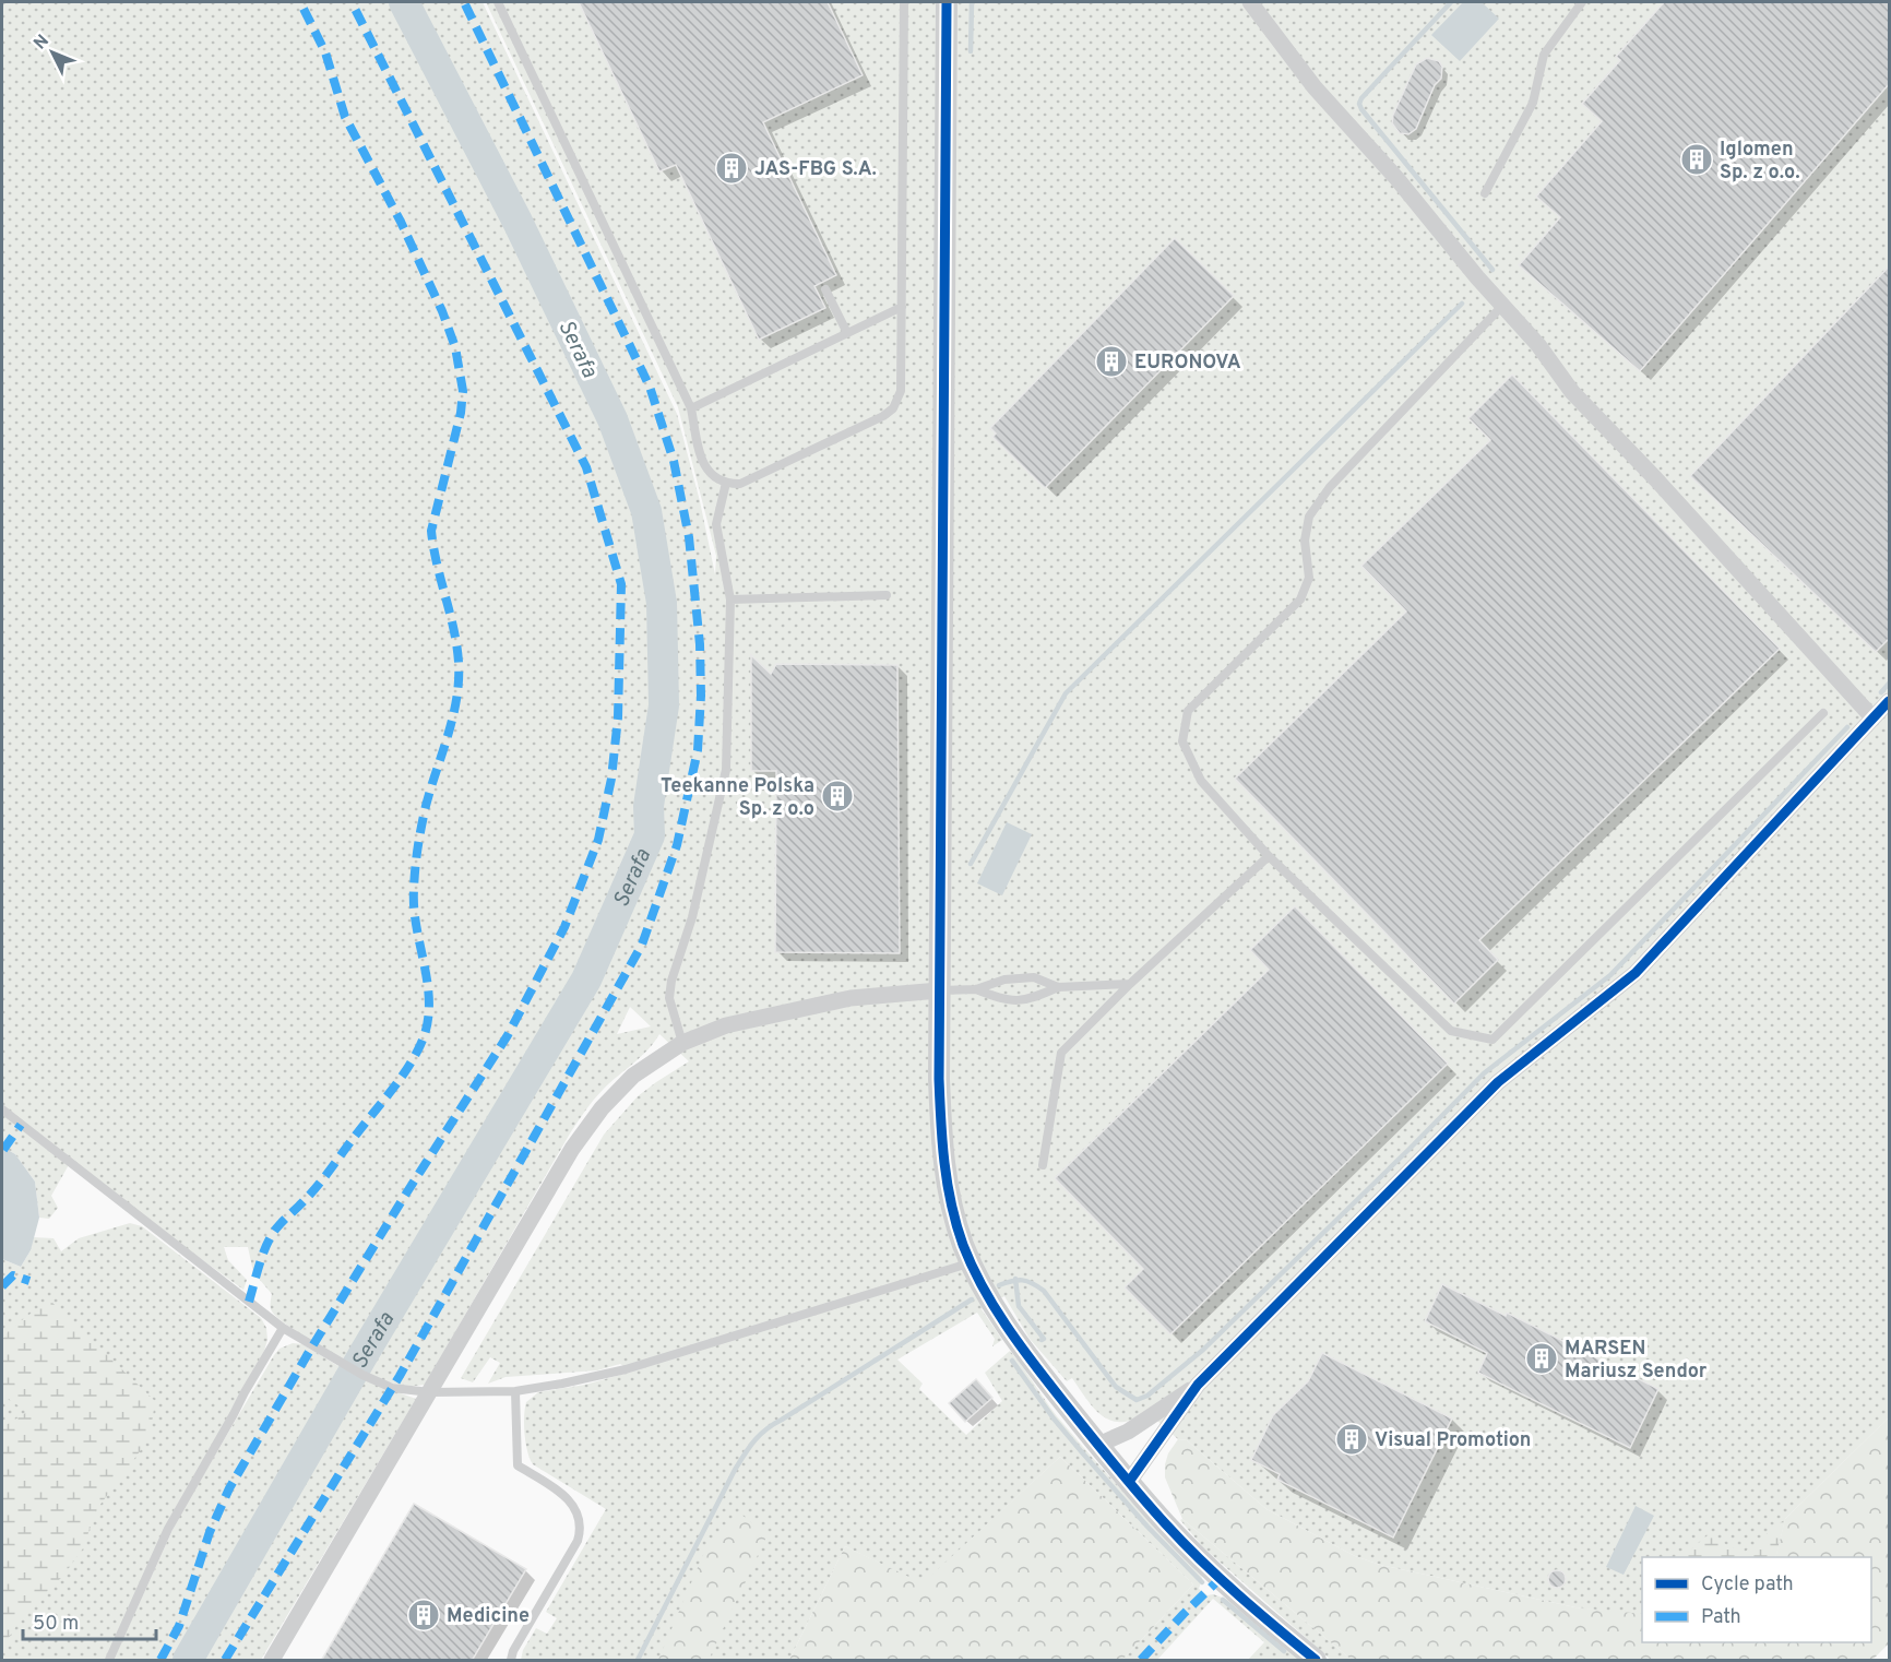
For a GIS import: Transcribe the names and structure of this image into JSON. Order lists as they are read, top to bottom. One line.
{"water":["Serafa"],"places":{"building":["Iglomen Sp. z o.o.","JAS-FBG S.A.","EURONOVA","Teekanne Polska Sp. z o.o","MARSEN Mariusz Sendor","Visual Promotion","Medicine"]},"legend":["Cycle path","Path"],"scale_bar":"50 m","north":"top left"}
